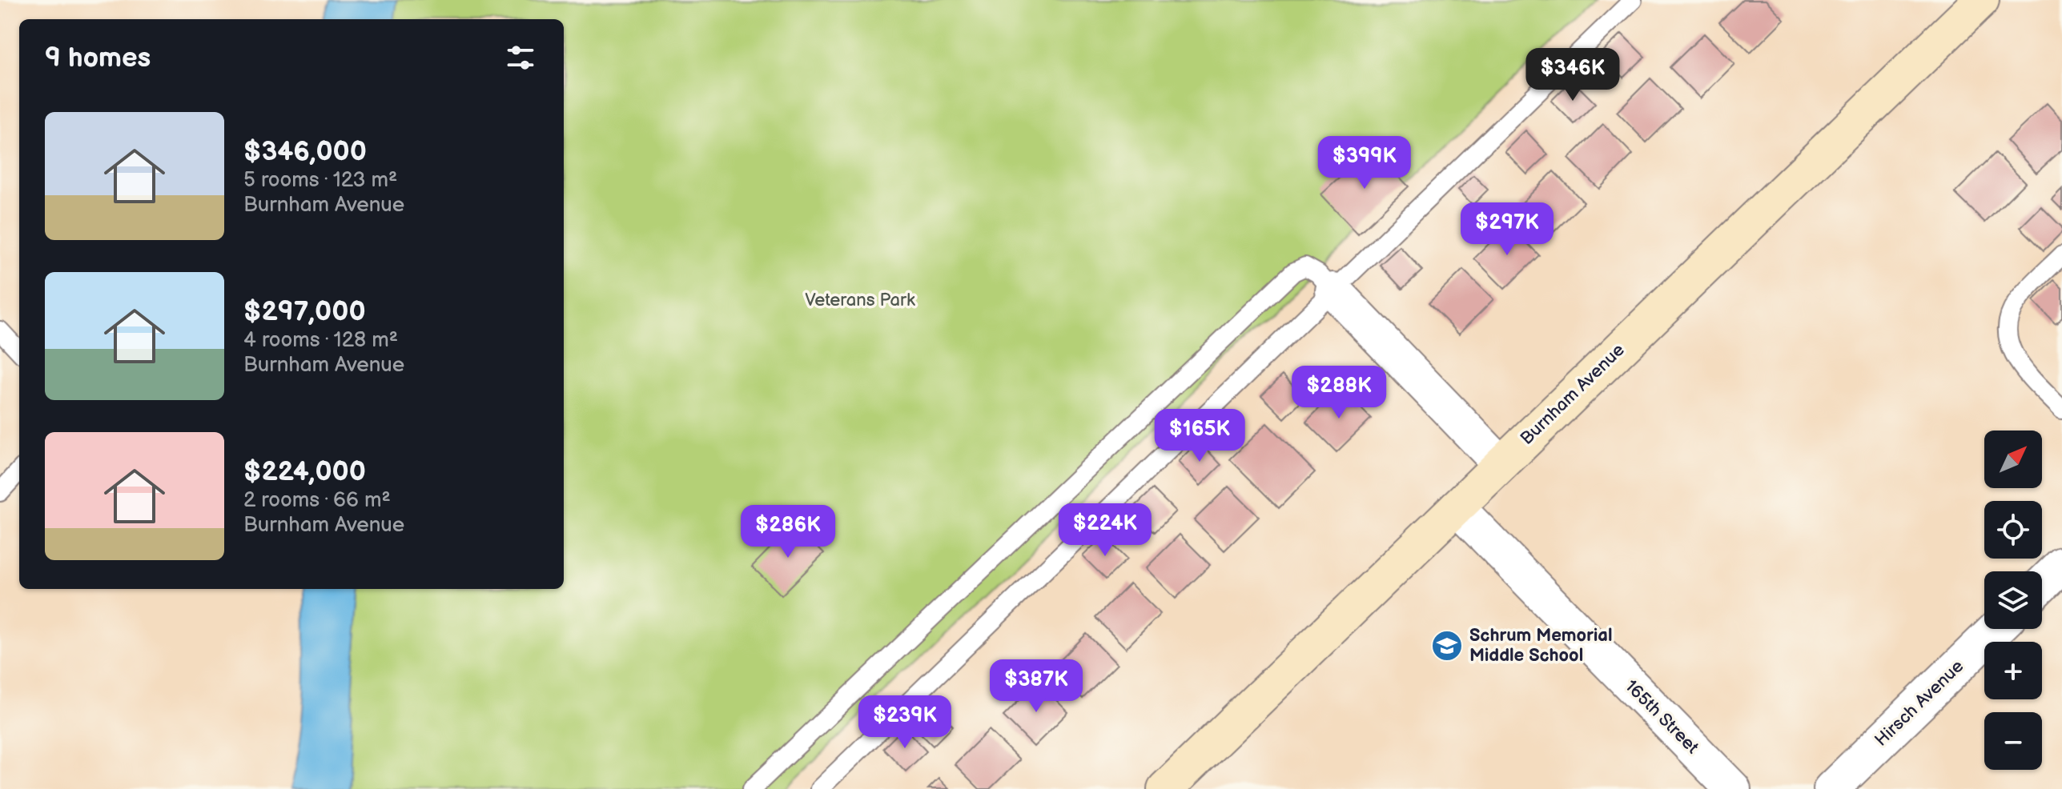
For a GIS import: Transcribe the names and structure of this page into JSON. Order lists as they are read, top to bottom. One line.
{"streets":{"main road":["Burnham Avenue"],"street":["Hirsch Avenue","165th Street"]},"crossings":[["Burnham Avenue","165th Street"]],"parks":["Veterans Park"],"places":{"school or university":["Schrum Memorial Middle School"]},"north":"top right","page":{"heading":"9 homes","price":["$346K","$399K","$297K","$288K","$165K","$224K","$286K","$387K","$239K"],"list":[{"name":"$346,000","note":"5 rooms · 123 m² · Burnham Avenue"},{"name":"$297,000","note":"4 rooms · 128 m² · Burnham Avenue"},{"name":"$224,000","note":"2 rooms · 66 m² · Burnham Avenue"}],"map_buttons":["+","−"]}}
